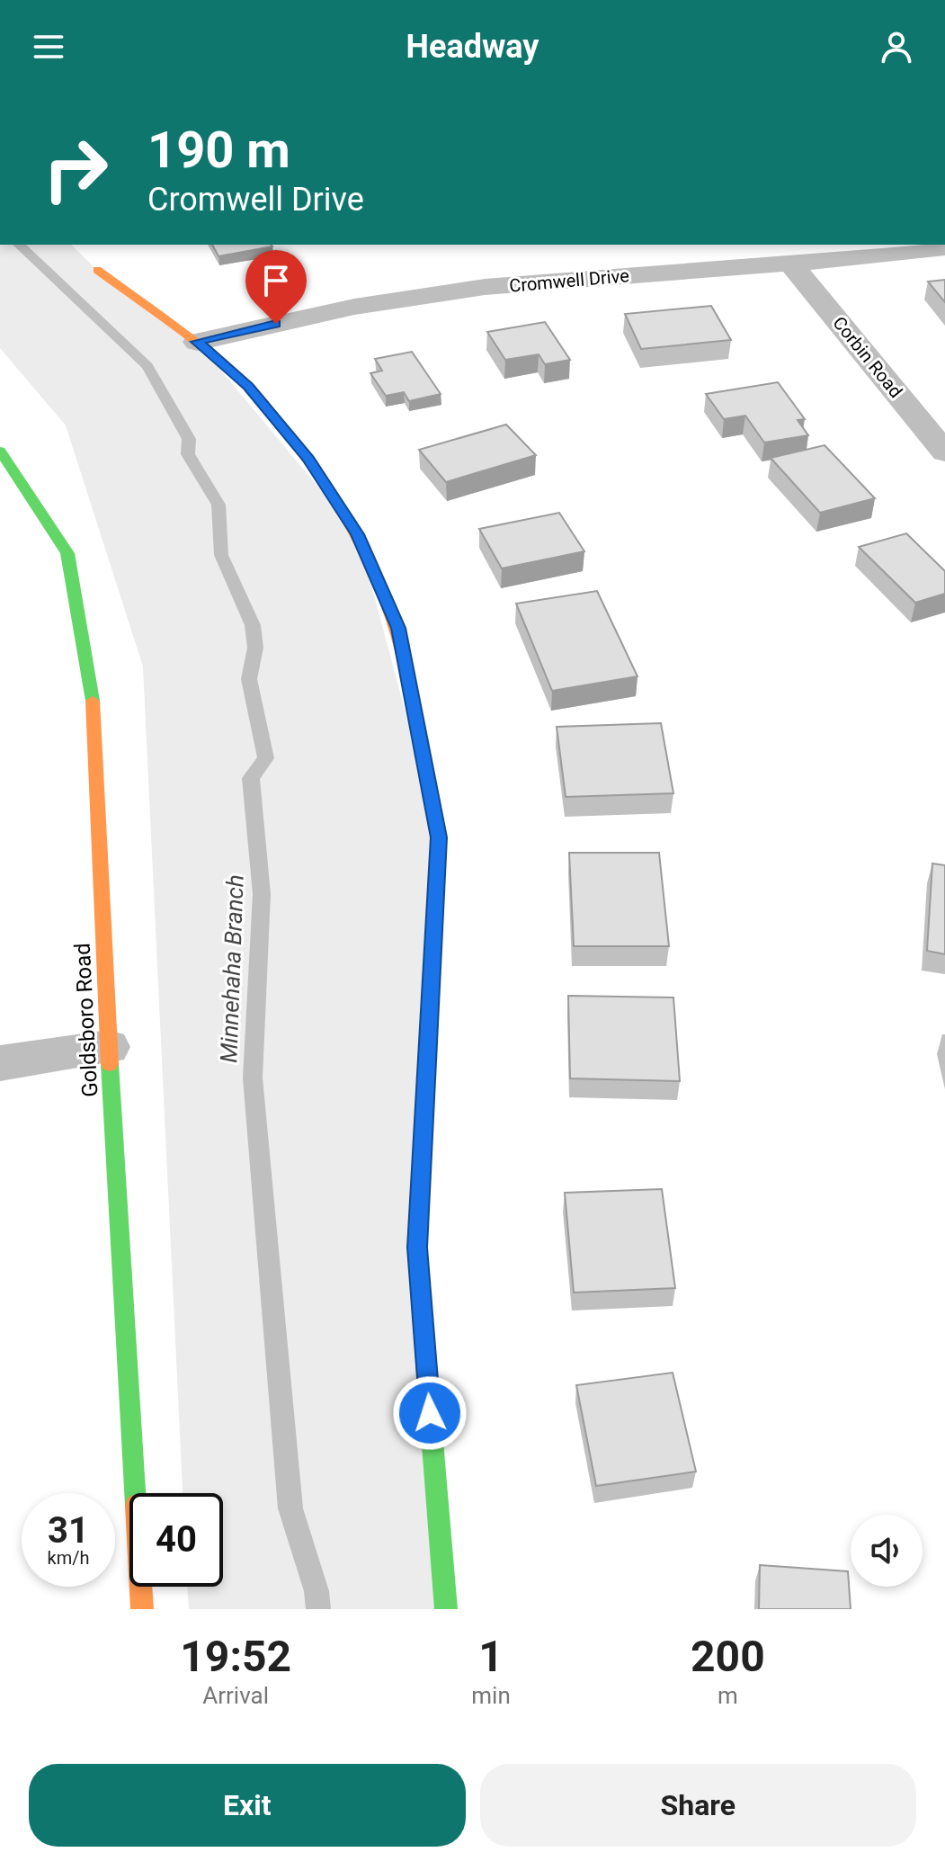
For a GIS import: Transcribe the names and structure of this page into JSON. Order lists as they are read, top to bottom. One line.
{"streets":{"street":["Cromwell Drive","Corbin Road","Goldsboro Road"]},"crossings":[["Cromwell Drive","Corbin Road"]],"water":["Minnehaha Branch"],"page":{"header":"Headway","turn":["190 m","Cromwell Drive"],"speed":"31 km/h","limit":"40","eta":["19:52","Arrival","1","min","200","m"],"buttons":["Exit","Share"]}}
